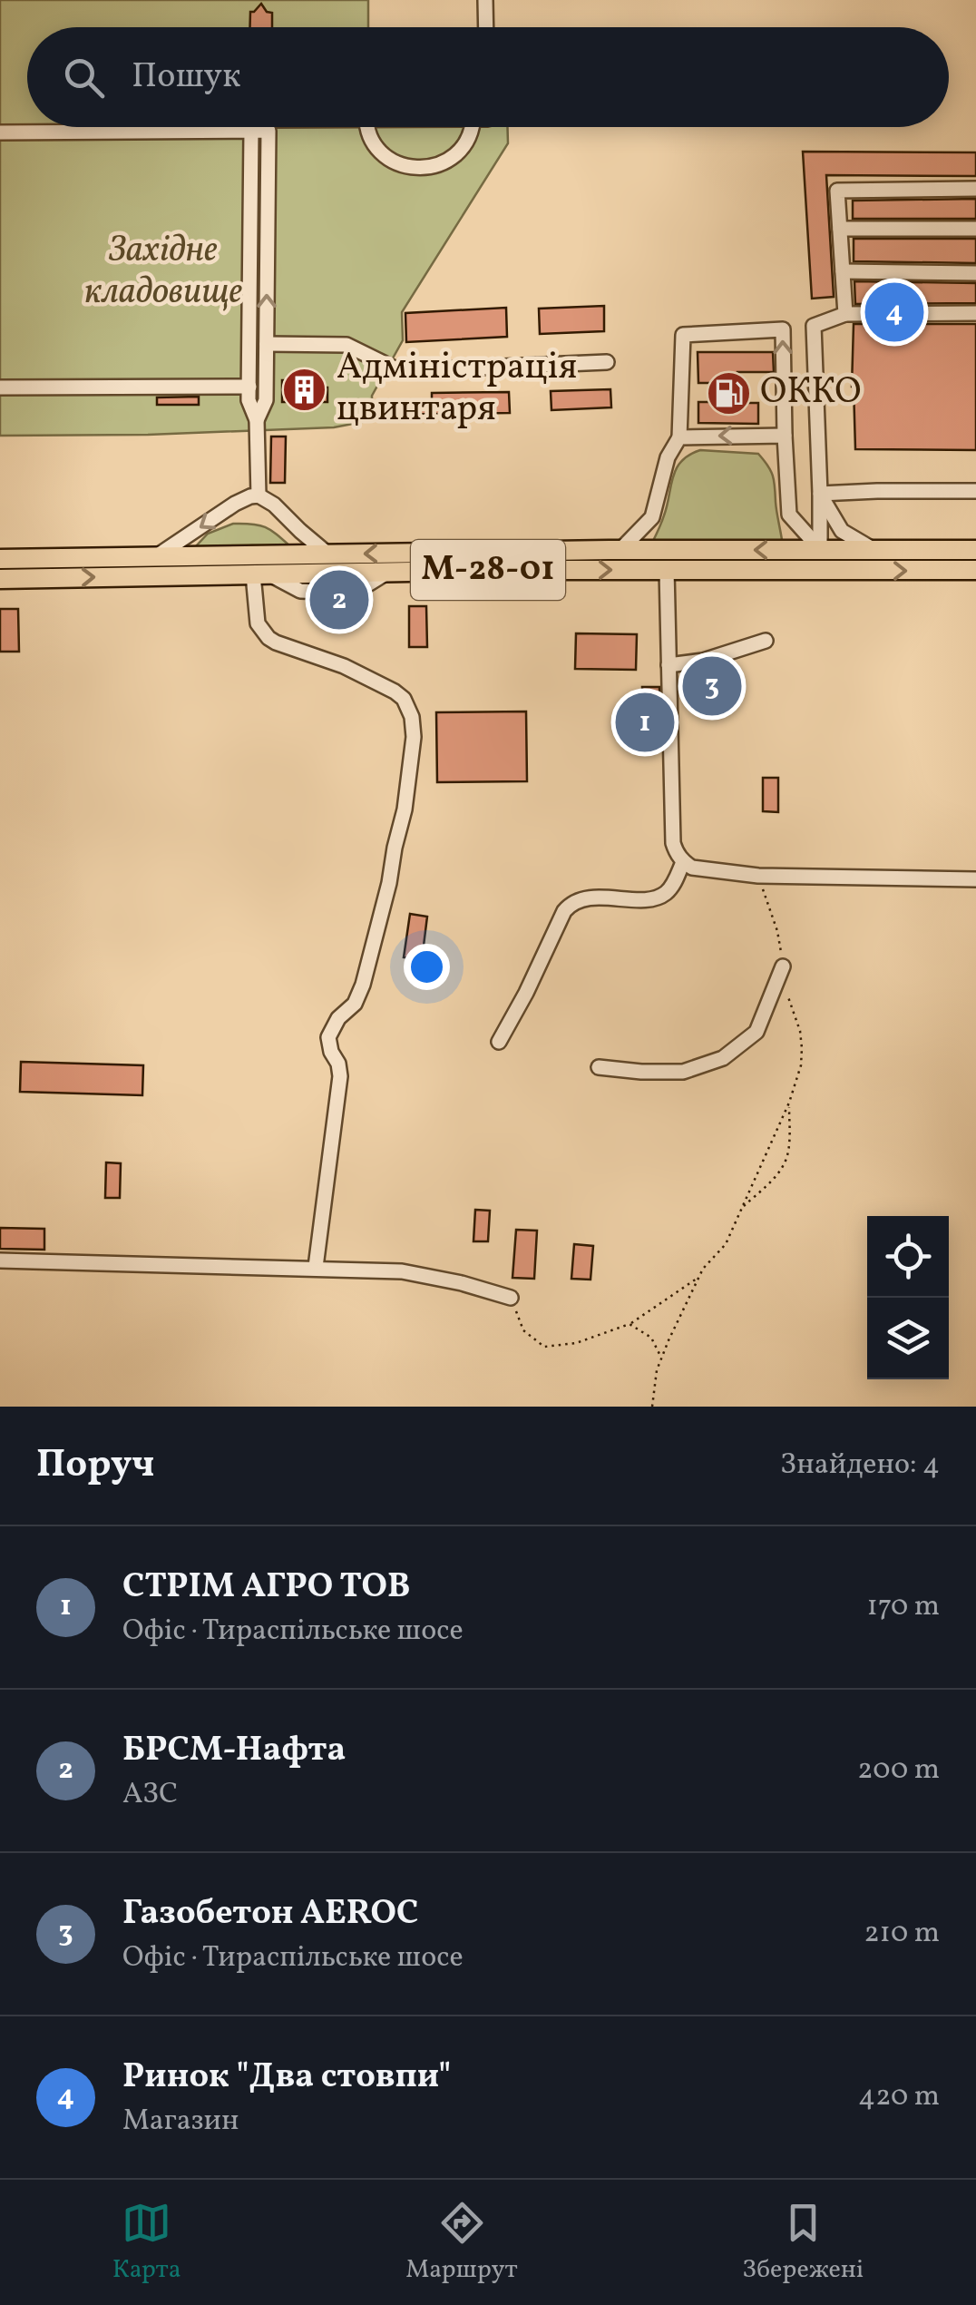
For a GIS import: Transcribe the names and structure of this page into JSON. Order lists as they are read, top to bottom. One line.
{"streets":{"highway":["М-28-01"]},"parks":["Західне кладовище"],"places":{"building":["Адміністрація цвинтаря"],"fuel station":["ОККО"]},"page":{"search":"Пошук","pins":["4","2","3","1"],"heading":["Поруч","Знайдено: 4"],"list":[{"mark":"1","name":"СТРІМ АГРО ТОВ","note":"Офіс · Тираспільське шосе","value":"170 m"},{"mark":"2","name":"БРСМ-Нафта","note":"АЗС","value":"200 m"},{"mark":"3","name":"Газобетон AEROC","note":"Офіс · Тираспільське шосе","value":"210 m"},{"mark":"4","name":"Ринок \"Два стовпи\"","note":"Магазин","value":"420 m"}],"nav":["Карта","Маршрут","Збережені"]}}
